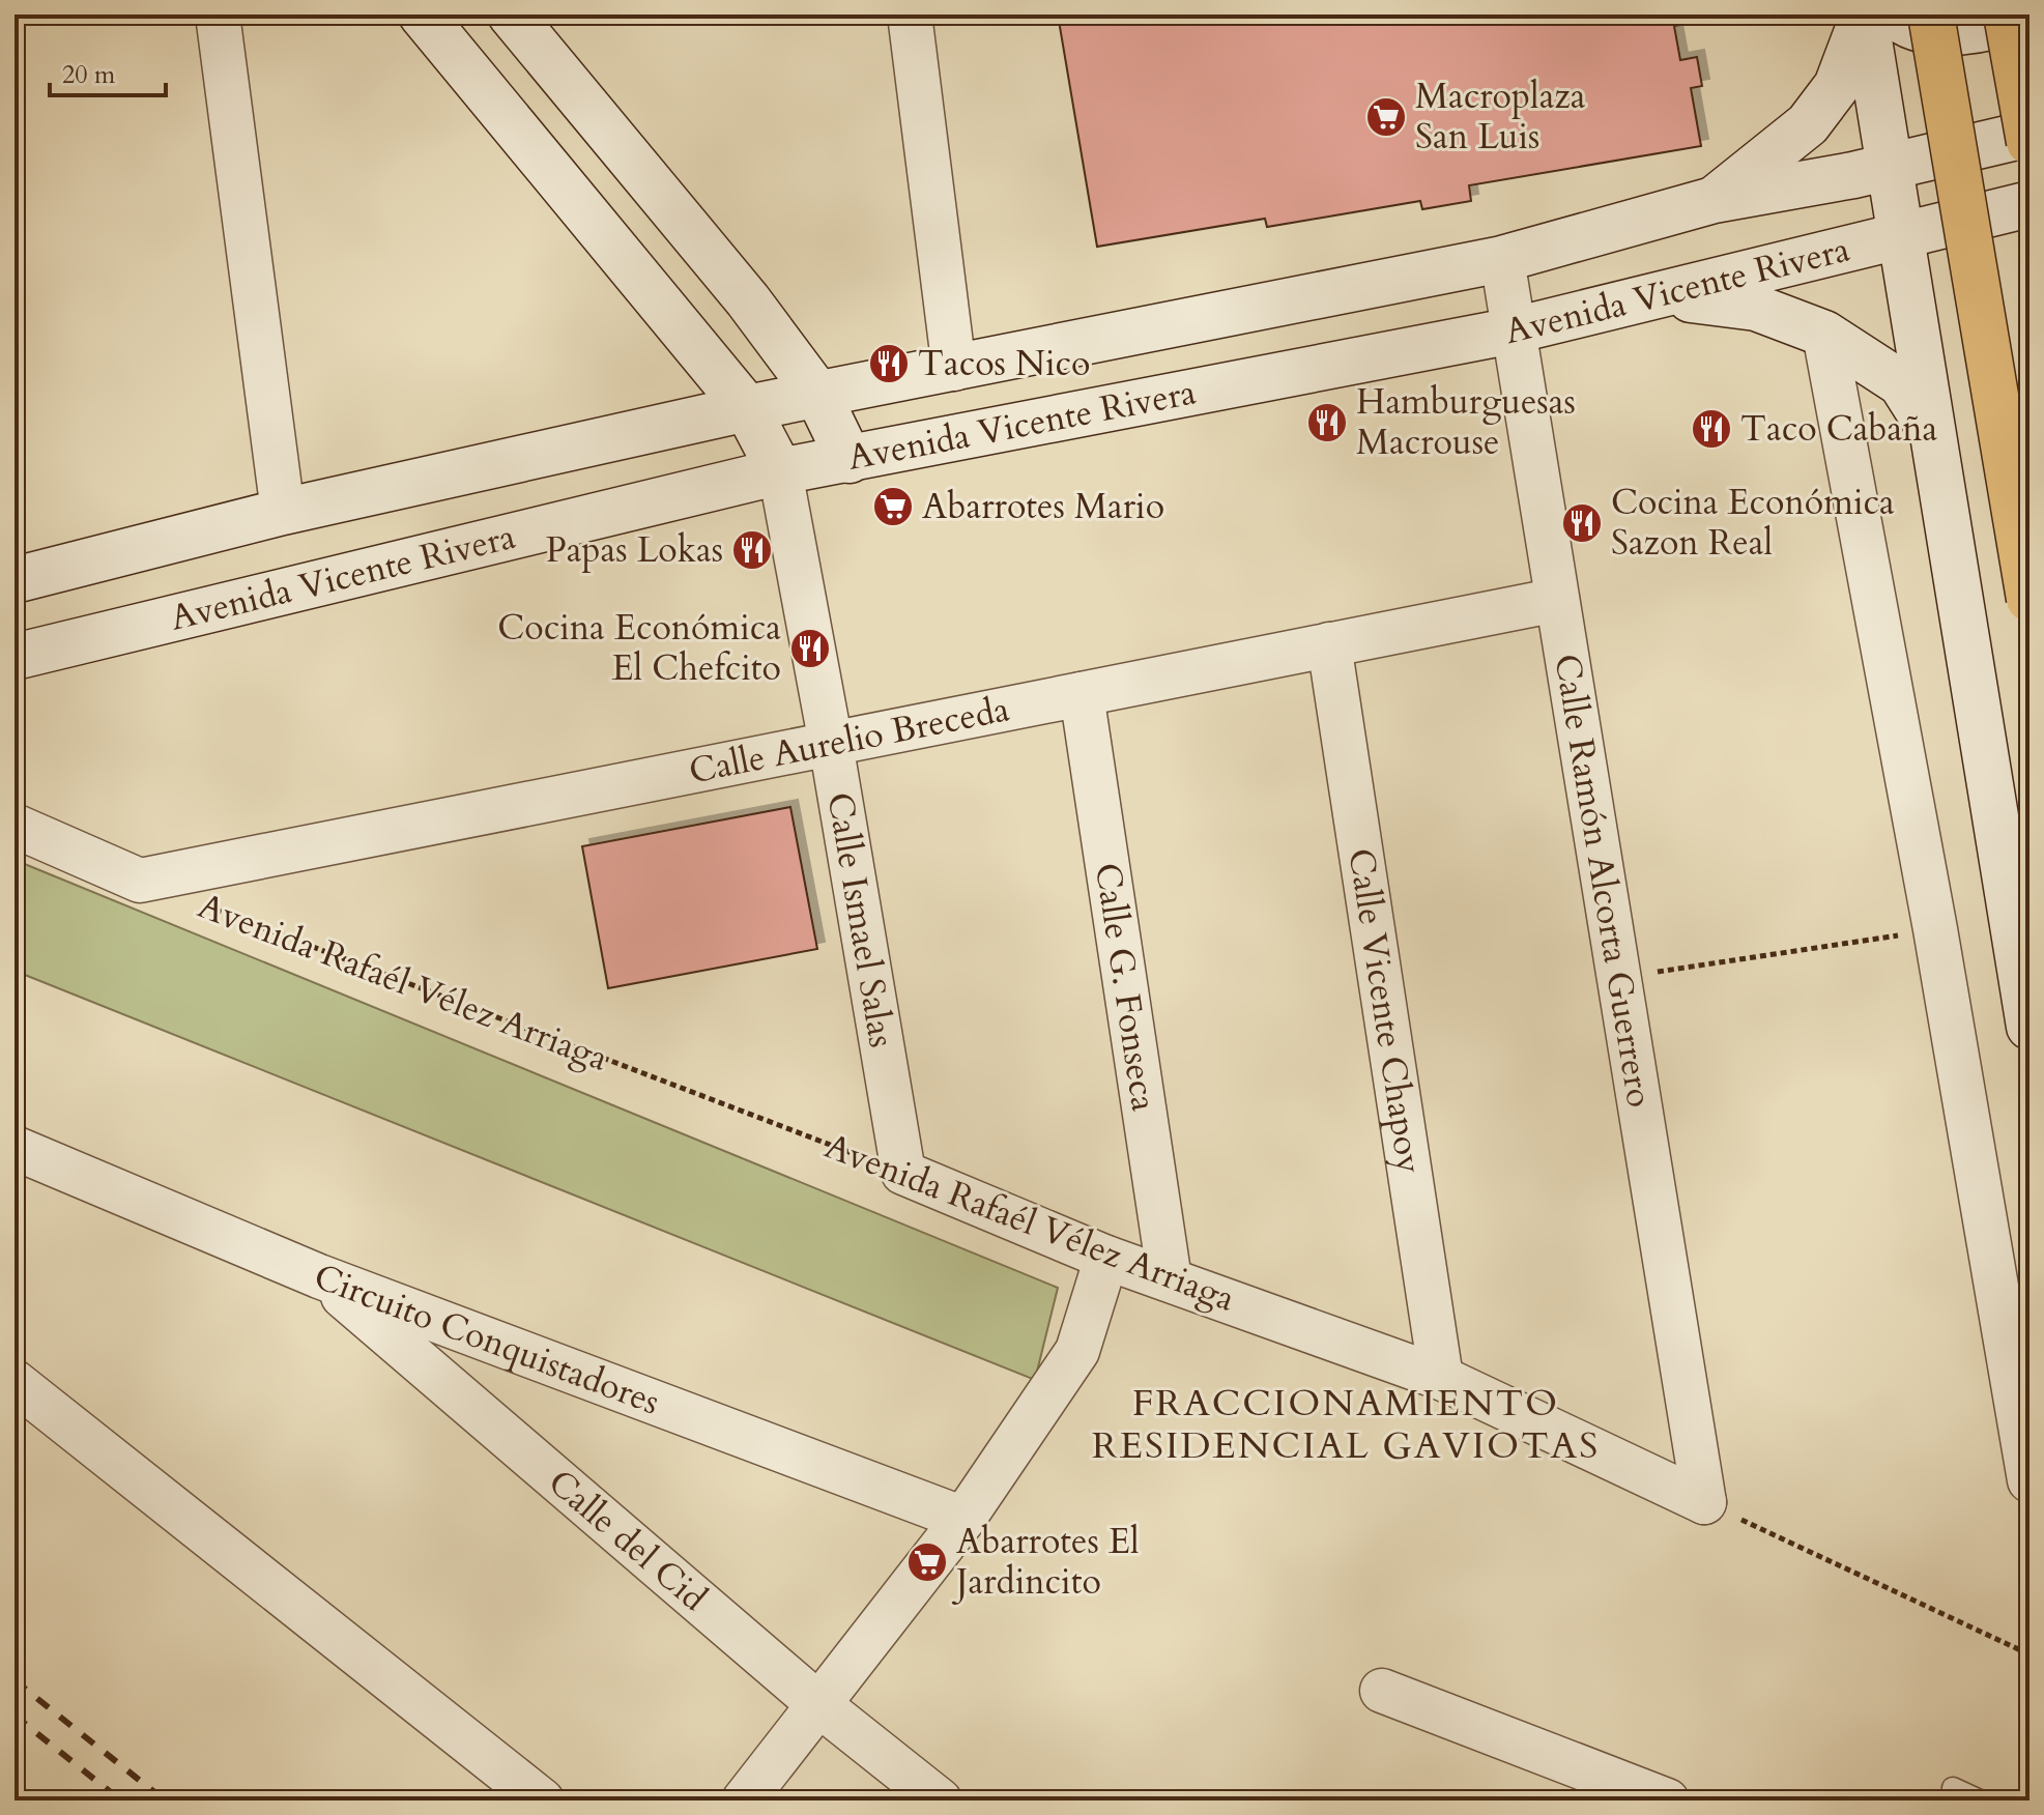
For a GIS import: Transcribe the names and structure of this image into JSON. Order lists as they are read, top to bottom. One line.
{"streets":{"main road":["Avenida Vicente Rivera"],"street":["Calle Aurelio Breceda","Calle Ramón Alcorta Guerrero","Calle Ismael Salas","Avenida Rafaél Vélez Arriaga","Calle G. Fonseca","Calle Vicente Chapoy","Circuito Conquistadores","Calle del Cid"]},"crossings":[["Avenida Vicente Rivera","Calle Ramón Alcorta Guerrero"],["Avenida Vicente Rivera","Calle Ismael Salas"],["Calle Aurelio Breceda","Calle Ramón Alcorta Guerrero"],["Calle Aurelio Breceda","Calle Ismael Salas"],["Calle Aurelio Breceda","Calle G. Fonseca"],["Calle Aurelio Breceda","Calle Vicente Chapoy"],["Calle Ramón Alcorta Guerrero","Avenida Rafaél Vélez Arriaga"],["Calle Ismael Salas","Avenida Rafaél Vélez Arriaga"],["Avenida Rafaél Vélez Arriaga","Calle G. Fonseca"],["Avenida Rafaél Vélez Arriaga","Calle Vicente Chapoy"],["Circuito Conquistadores","Calle del Cid"]],"districts":["FRACCIONAMIENTO RESIDENCIAL GAVIOTAS"],"places":{"supermarket":["Macroplaza San Luis","Abarrotes Mario","Abarrotes El Jardincito"],"restaurant":["Tacos Nico","Hamburguesas Macrouse","Taco Cabaña","Cocina Económica Sazon Real","Papas Lokas","Cocina Económica El Chefcito"]},"scale_bar":"20 m"}
